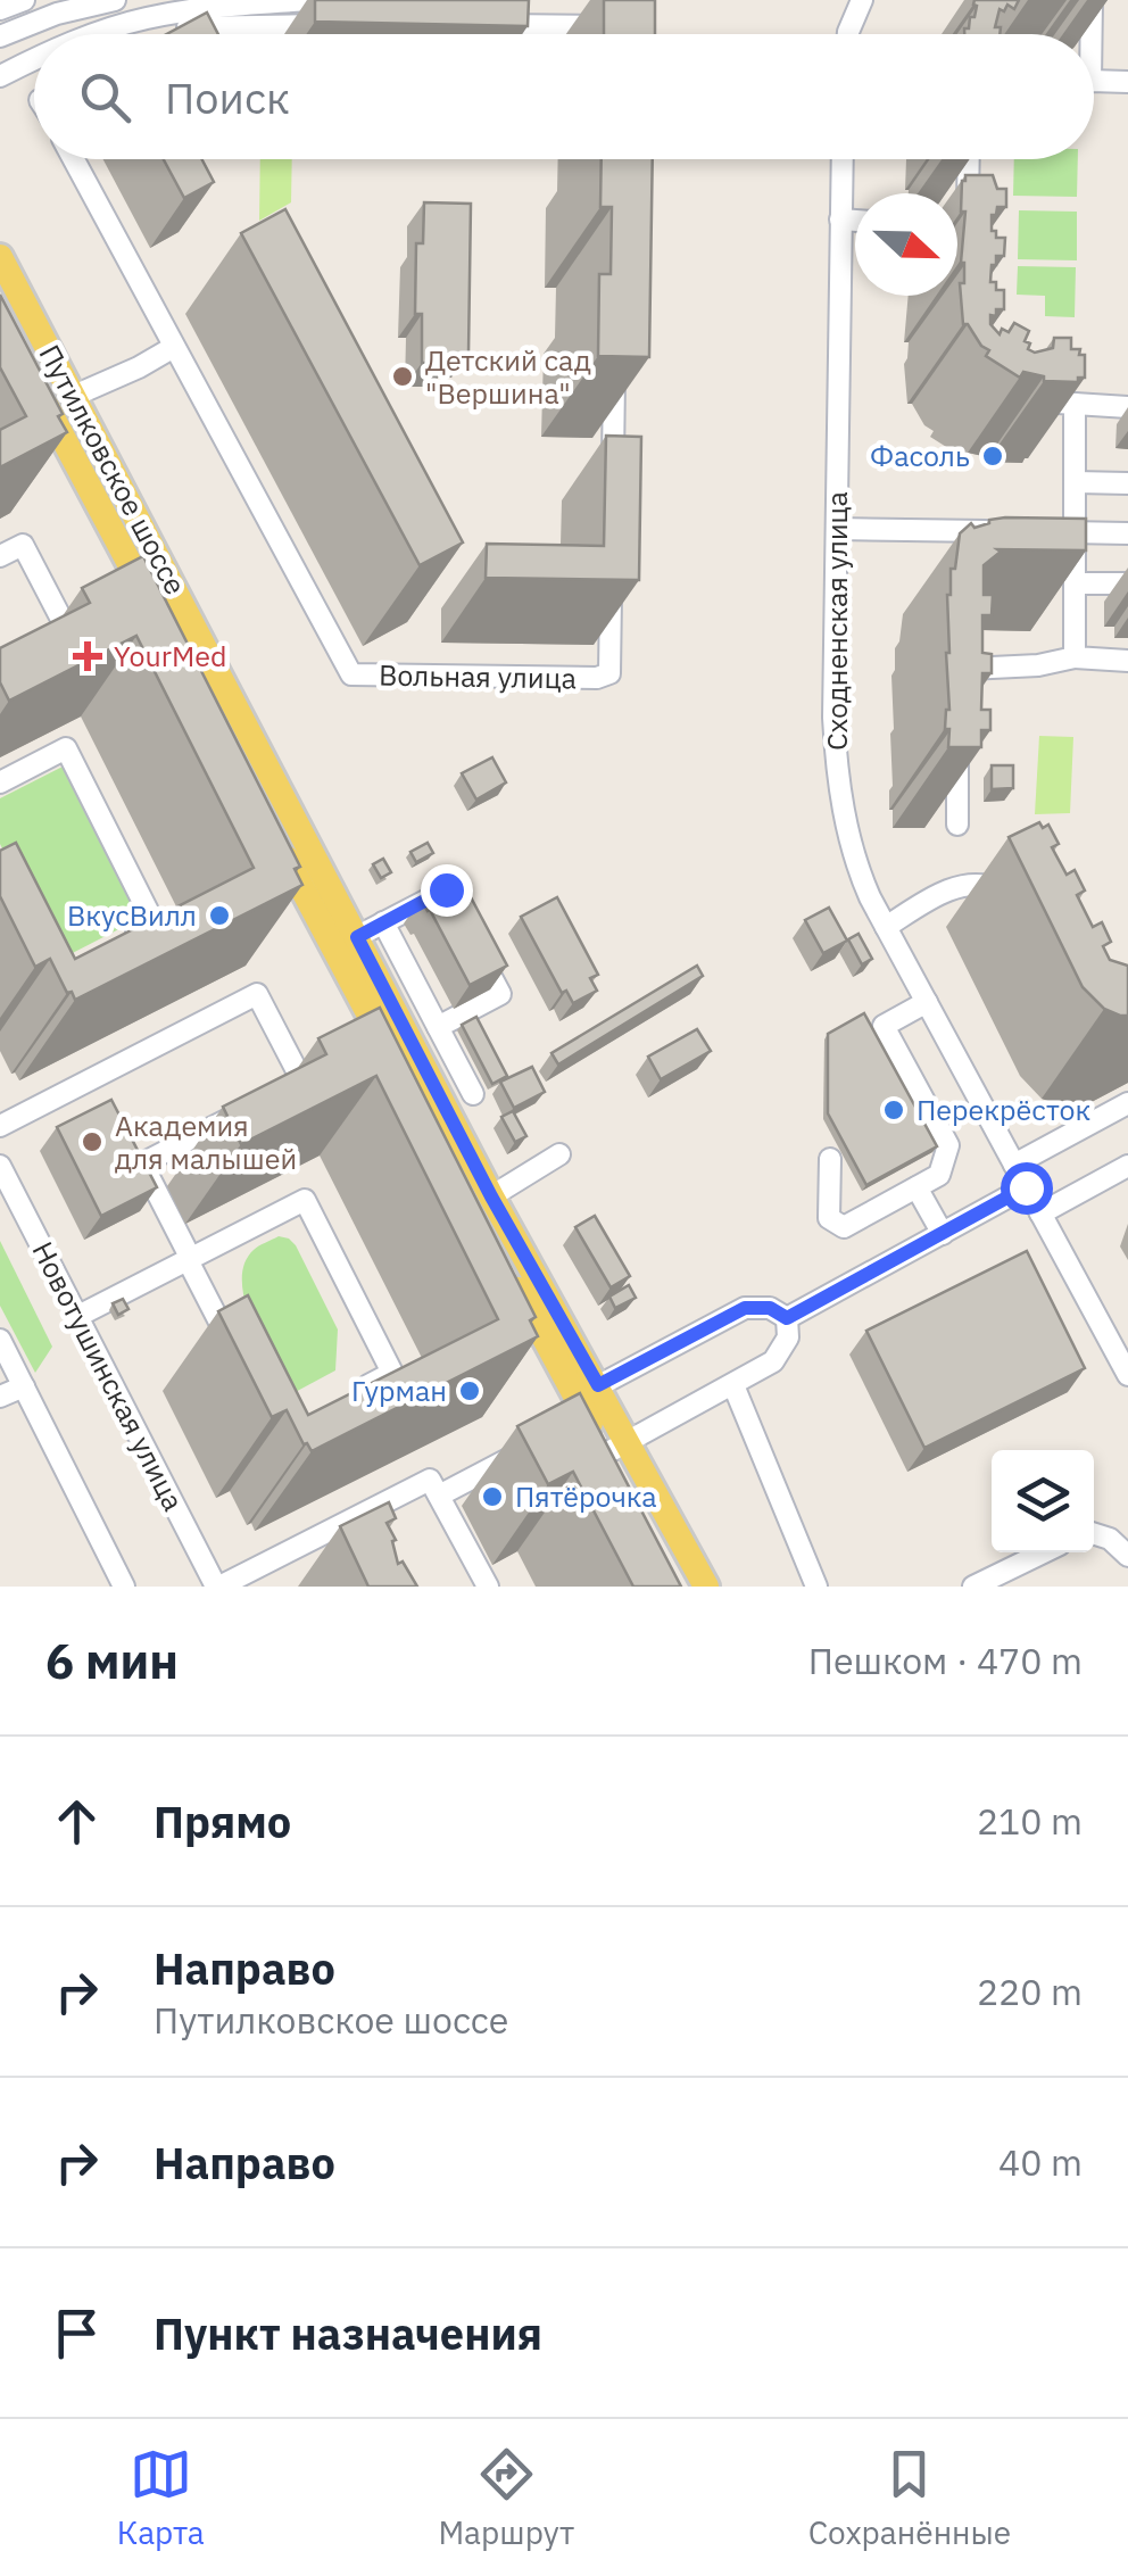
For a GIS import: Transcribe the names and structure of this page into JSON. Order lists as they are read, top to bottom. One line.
{"streets":{"main road":["Путилковское шоссе"],"street":["Сходненская улица","Вольная улица","Новотушинская улица"]},"places":{"other":["Детский сад \"Вершина\"","Фасоль","ВкусВилл","Перекрёсток","Академия для малышей","Гурман","Пятёрочка"],"health":["YourMed"]},"north":"right","page":{"search":"Поиск","heading":["6 мин","Пешком · 470 m"],"list":[["Прямо","210 m"],["Направо","Путилковское шоссе","220 m"],["Направо","40 m"],"Пункт назначения"],"nav":["Карта","Маршрут","Сохранённые"]}}
